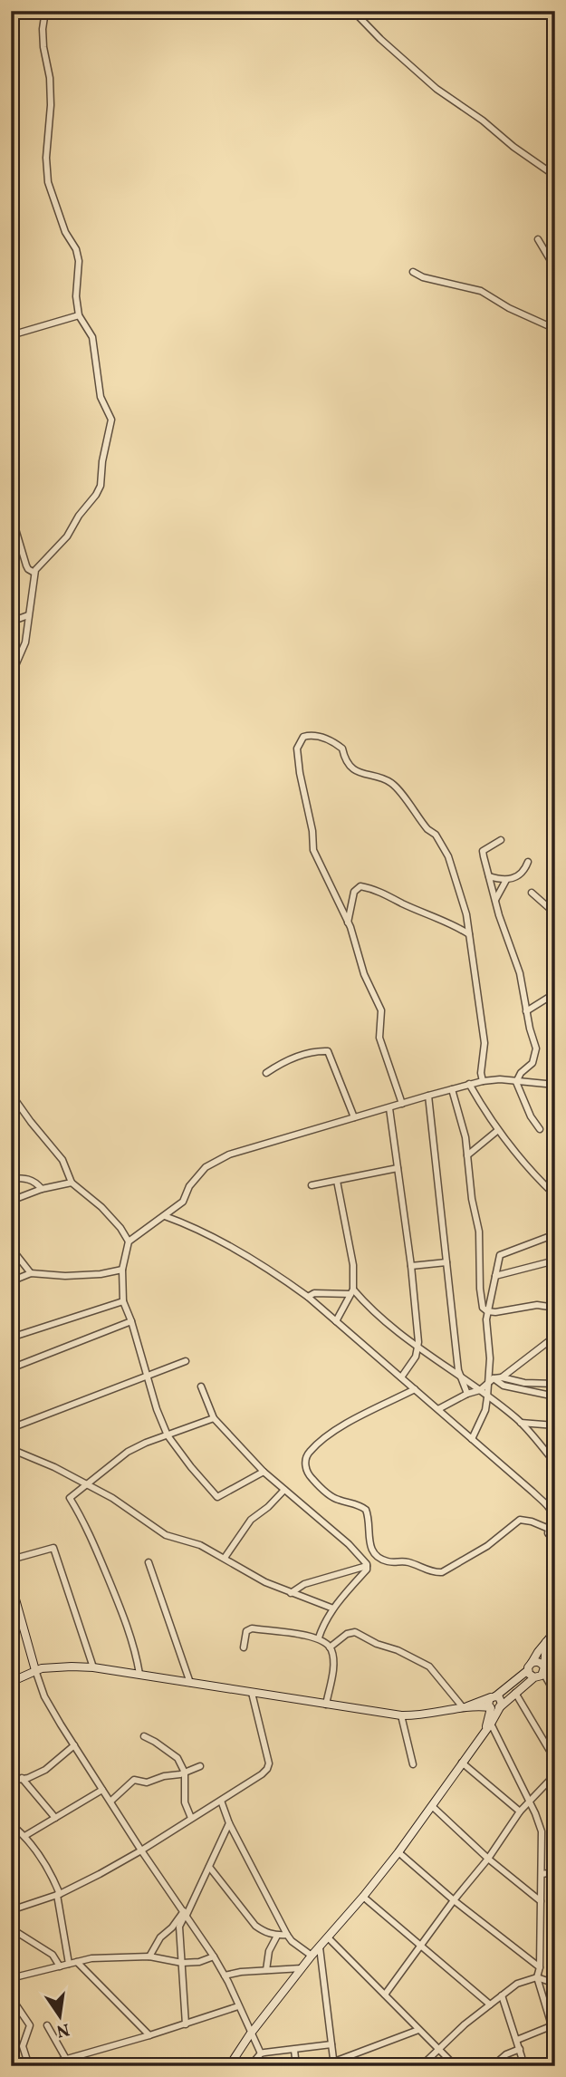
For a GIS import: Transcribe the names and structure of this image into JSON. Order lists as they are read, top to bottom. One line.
{"north":"bottom"}
